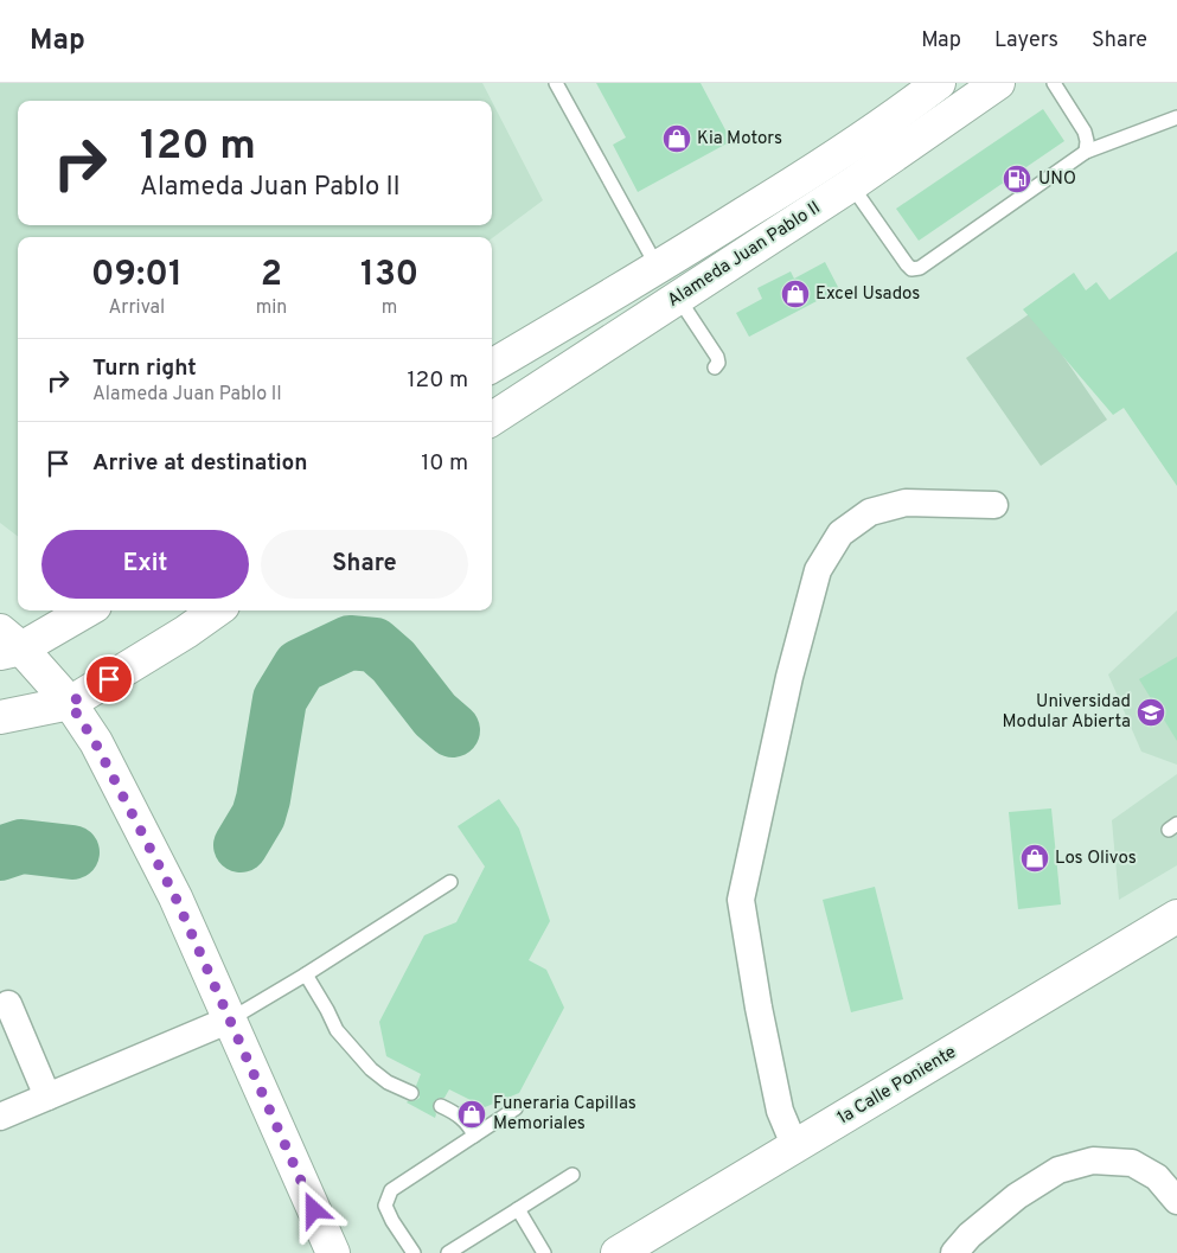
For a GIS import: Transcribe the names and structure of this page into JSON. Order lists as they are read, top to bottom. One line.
{"streets":{"main road":["Alameda Juan Pablo II","1a Calle Poniente"]},"places":{"shop":["Kia Motors","Excel Usados","Los Olivos","Funeraria Capillas Memoriales"],"fuel station":["UNO"],"school or university":["Universidad Modular Abierta"]},"page":{"header":"Map","nav":["Map","Layers","Share"],"turn":["120 m","Alameda Juan Pablo II"],"eta":["09:01","Arrival","2","min","130","m"],"list":[{"name":"Turn right","note":"Alameda Juan Pablo II","value":"120 m"},{"name":"Arrive at destination","value":"10 m"}],"buttons":["Exit","Share"]}}
